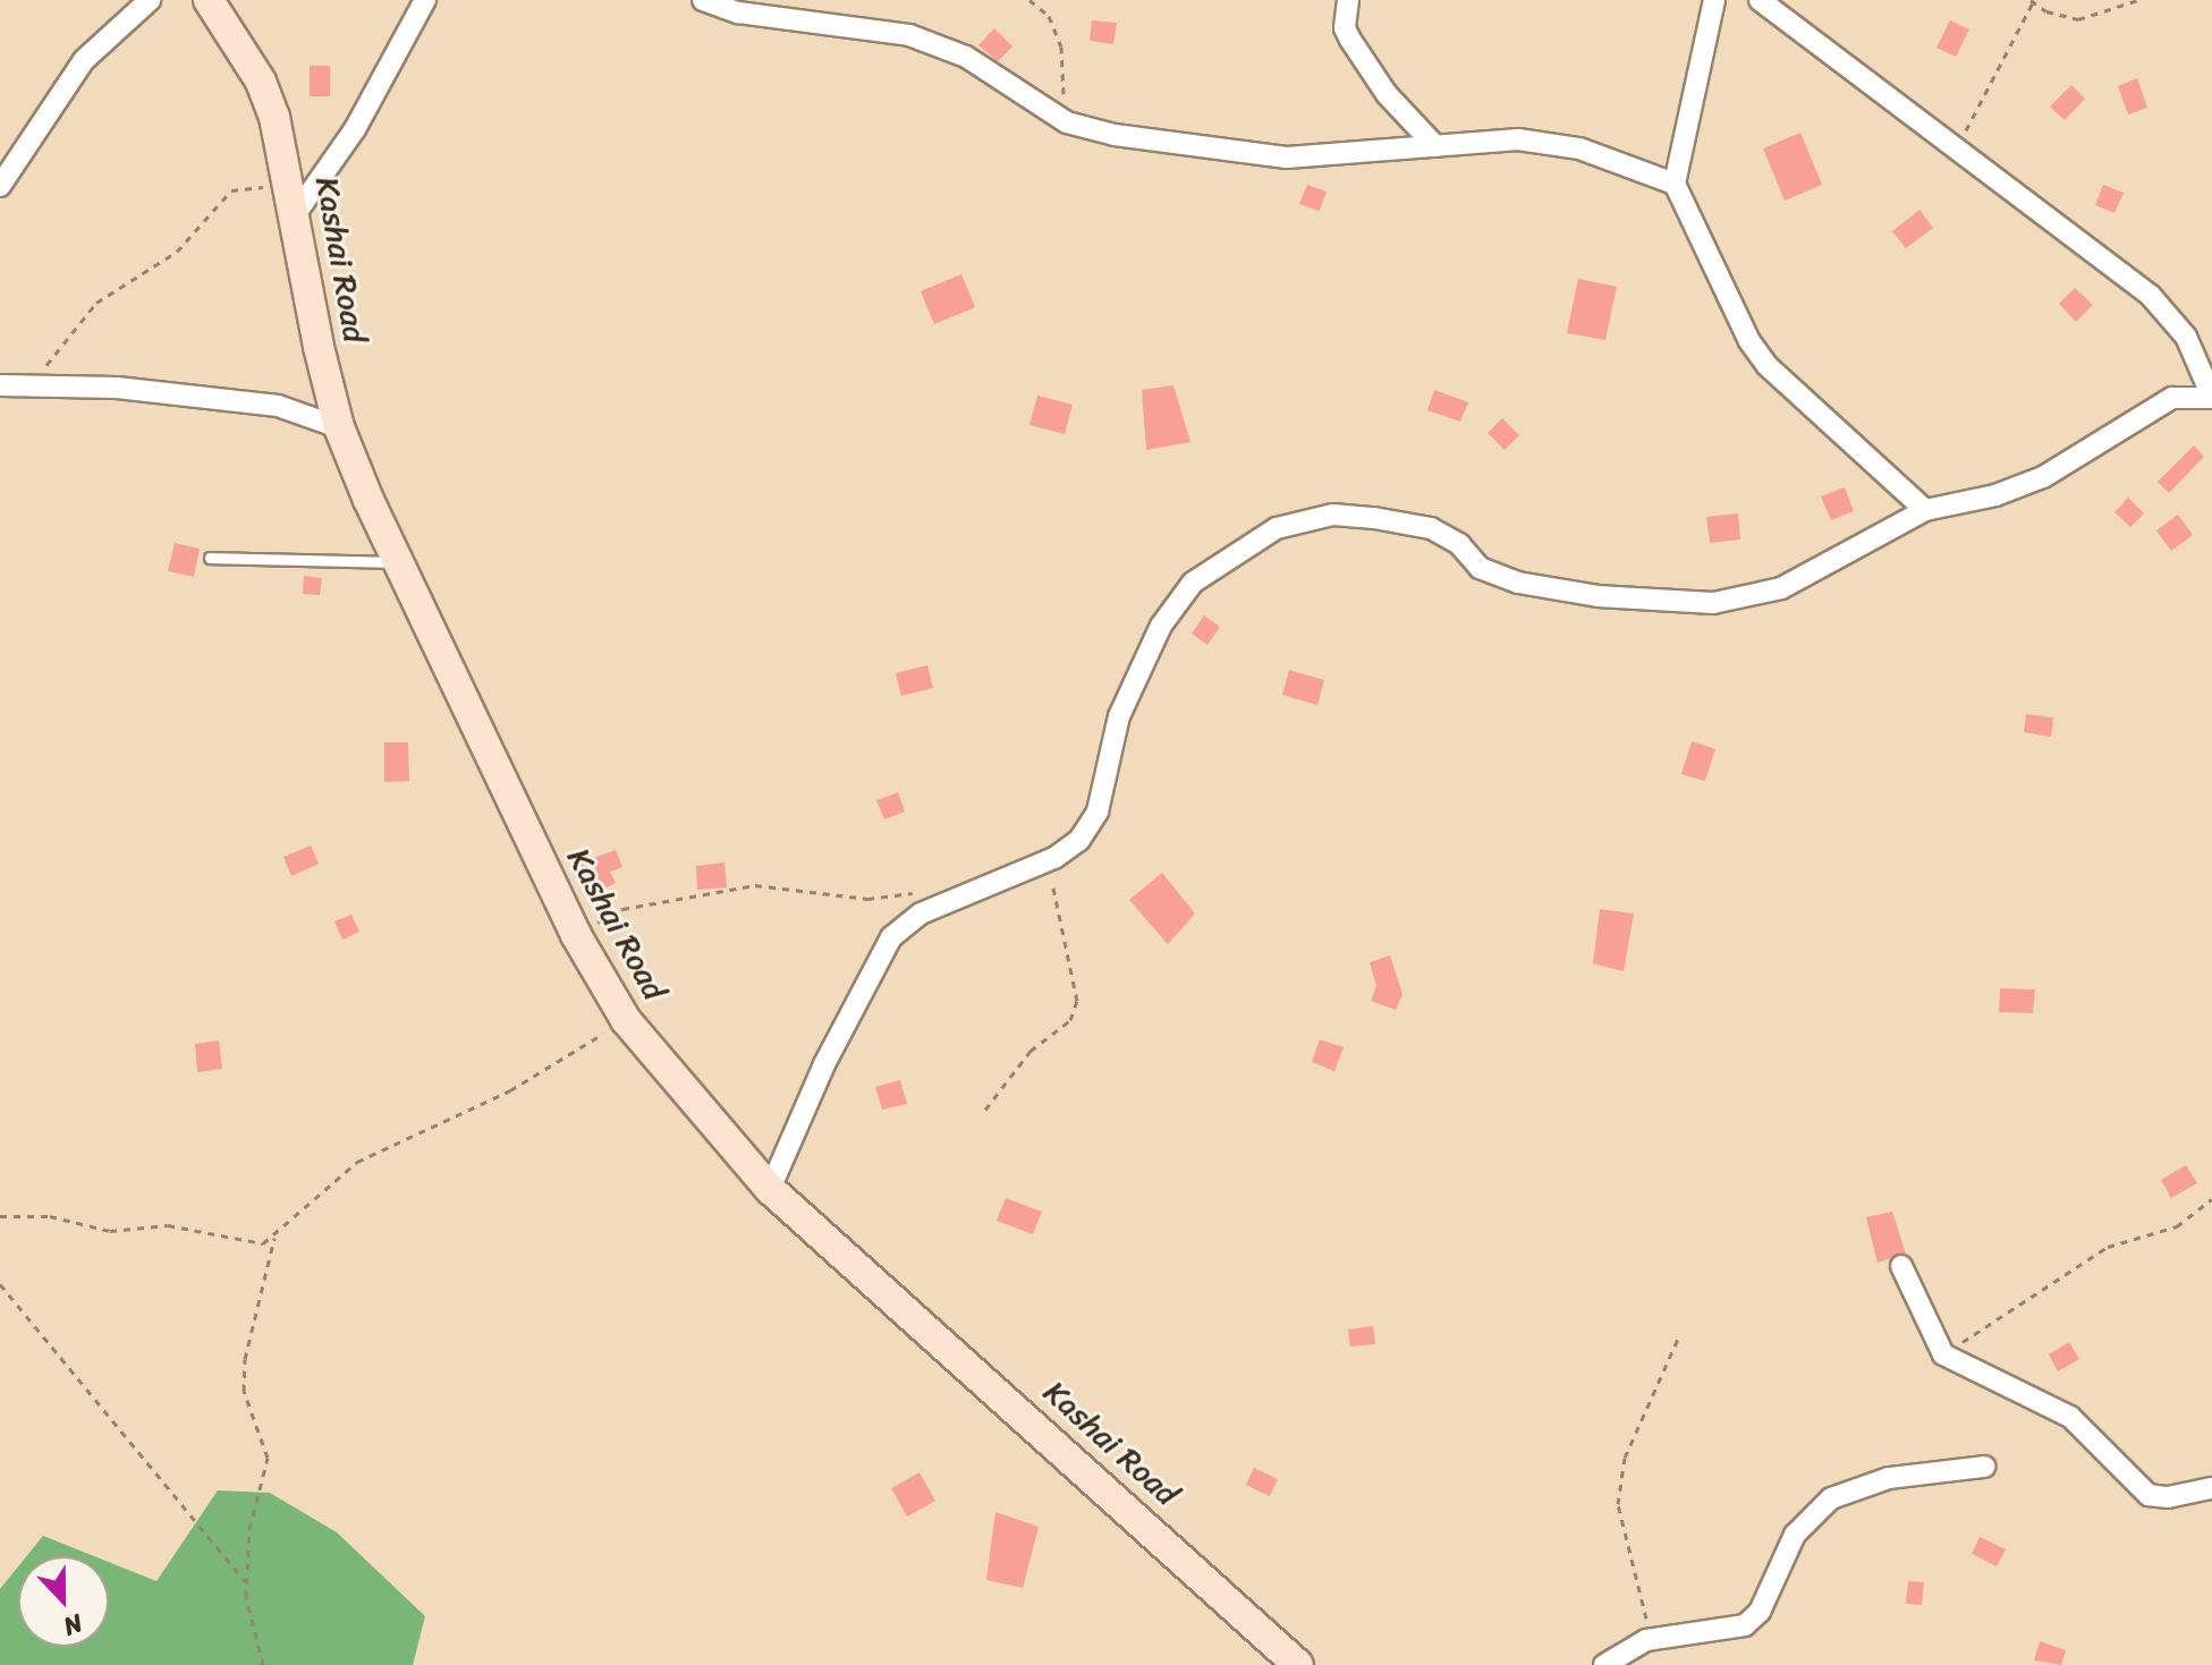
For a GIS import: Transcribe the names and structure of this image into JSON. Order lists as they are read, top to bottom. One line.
{"streets":{"street":["Kashai Road"]},"north":"bottom"}
